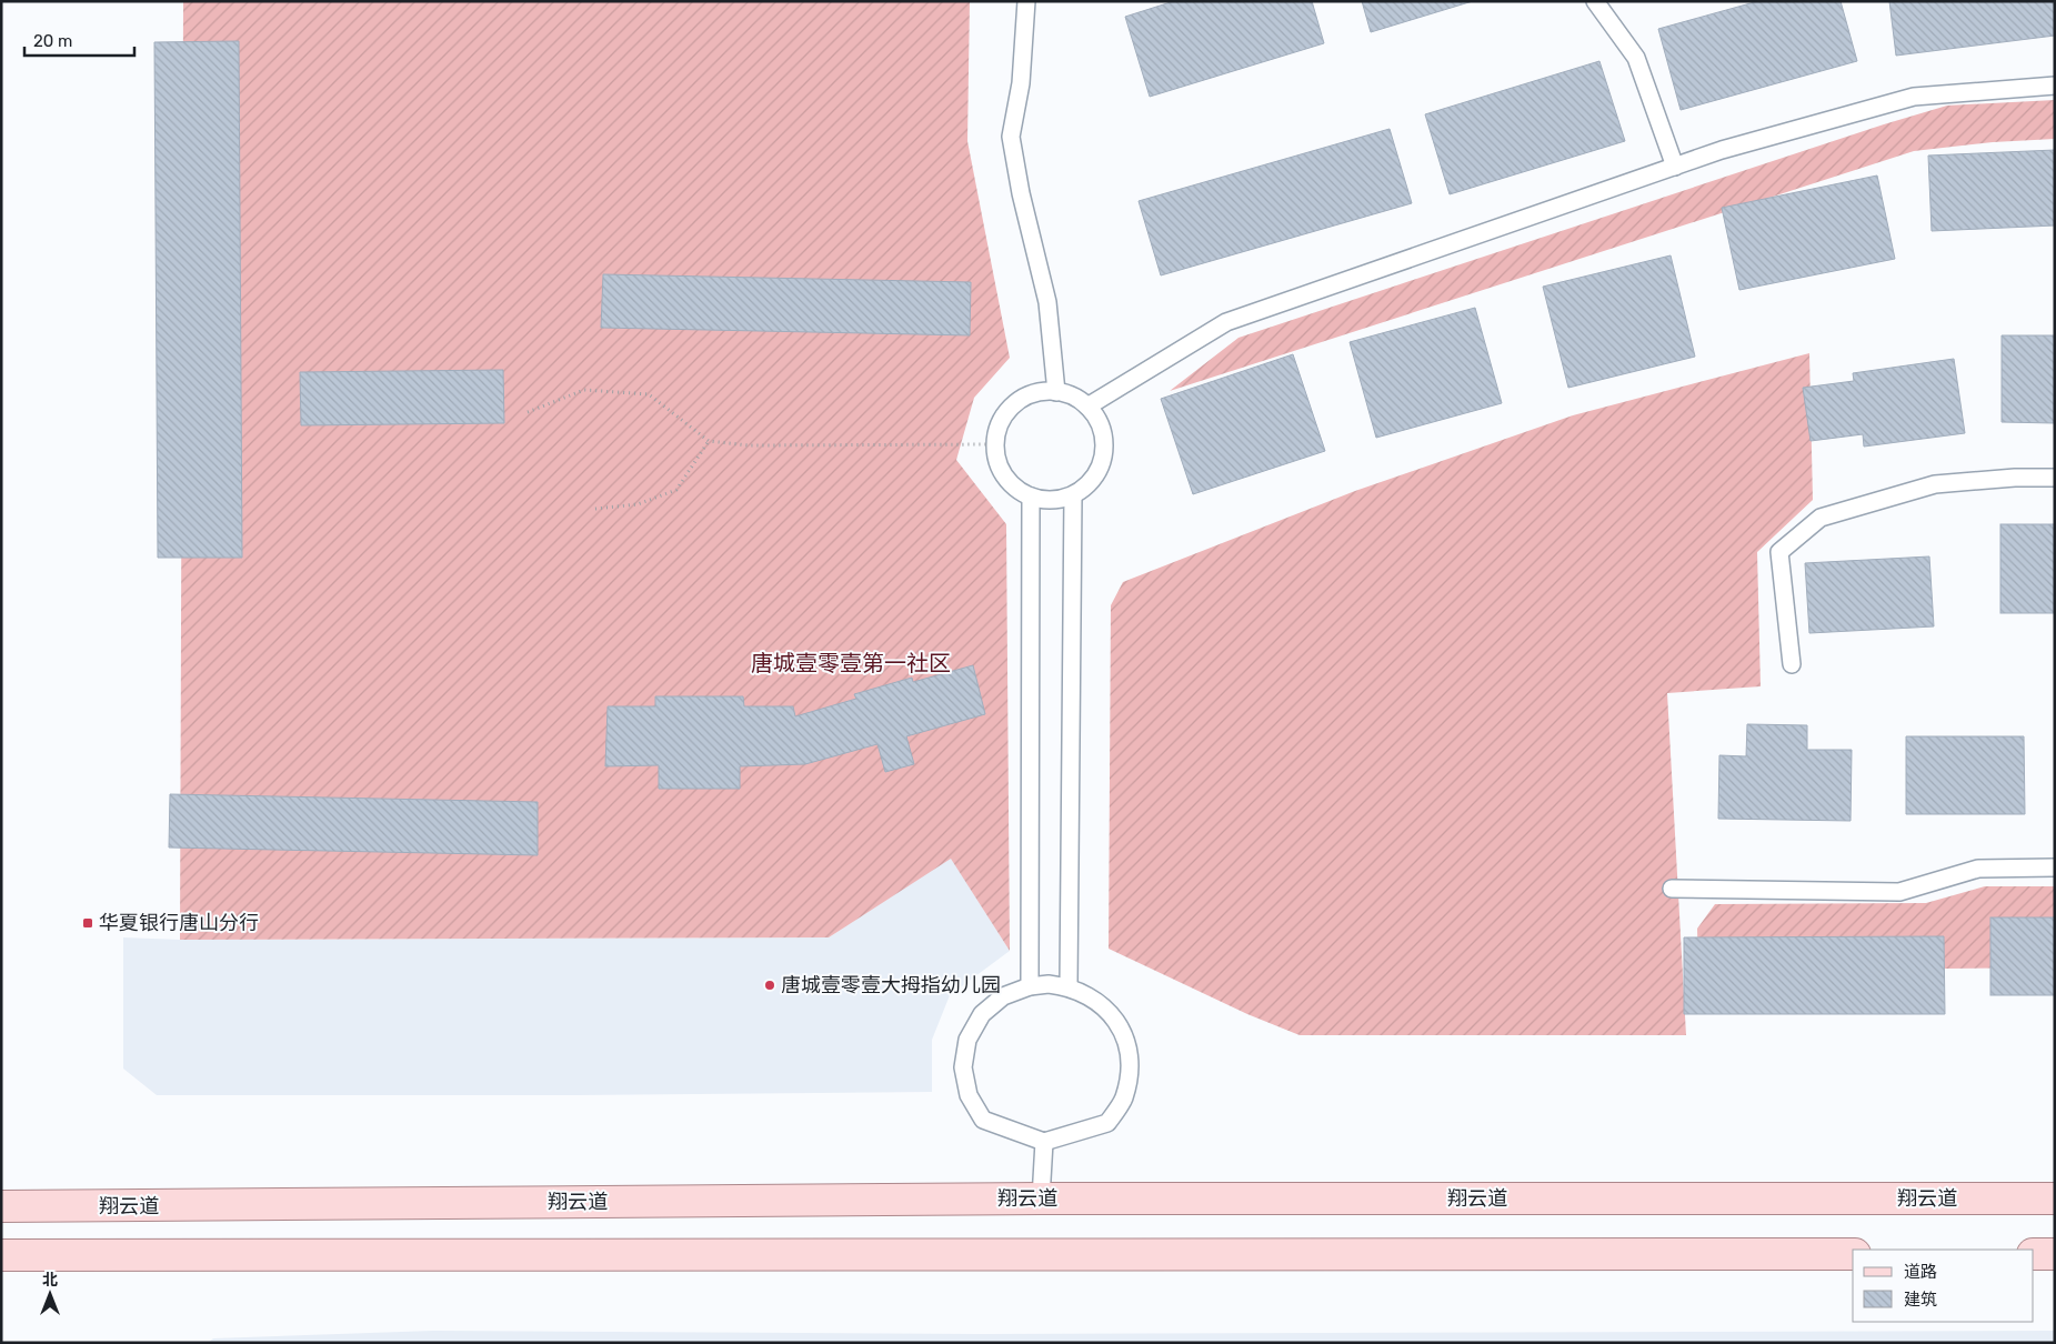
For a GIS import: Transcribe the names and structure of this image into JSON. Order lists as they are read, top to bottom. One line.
{"streets":{"main road":["翔云道"]},"districts":["唐城壹零壹第一社区"],"places":{"transit":["华夏银行唐山分行"],"other":["唐城壹零壹大拇指幼儿园"]},"legend":["道路","建筑"],"scale_bar":"20 m","north":"top"}
